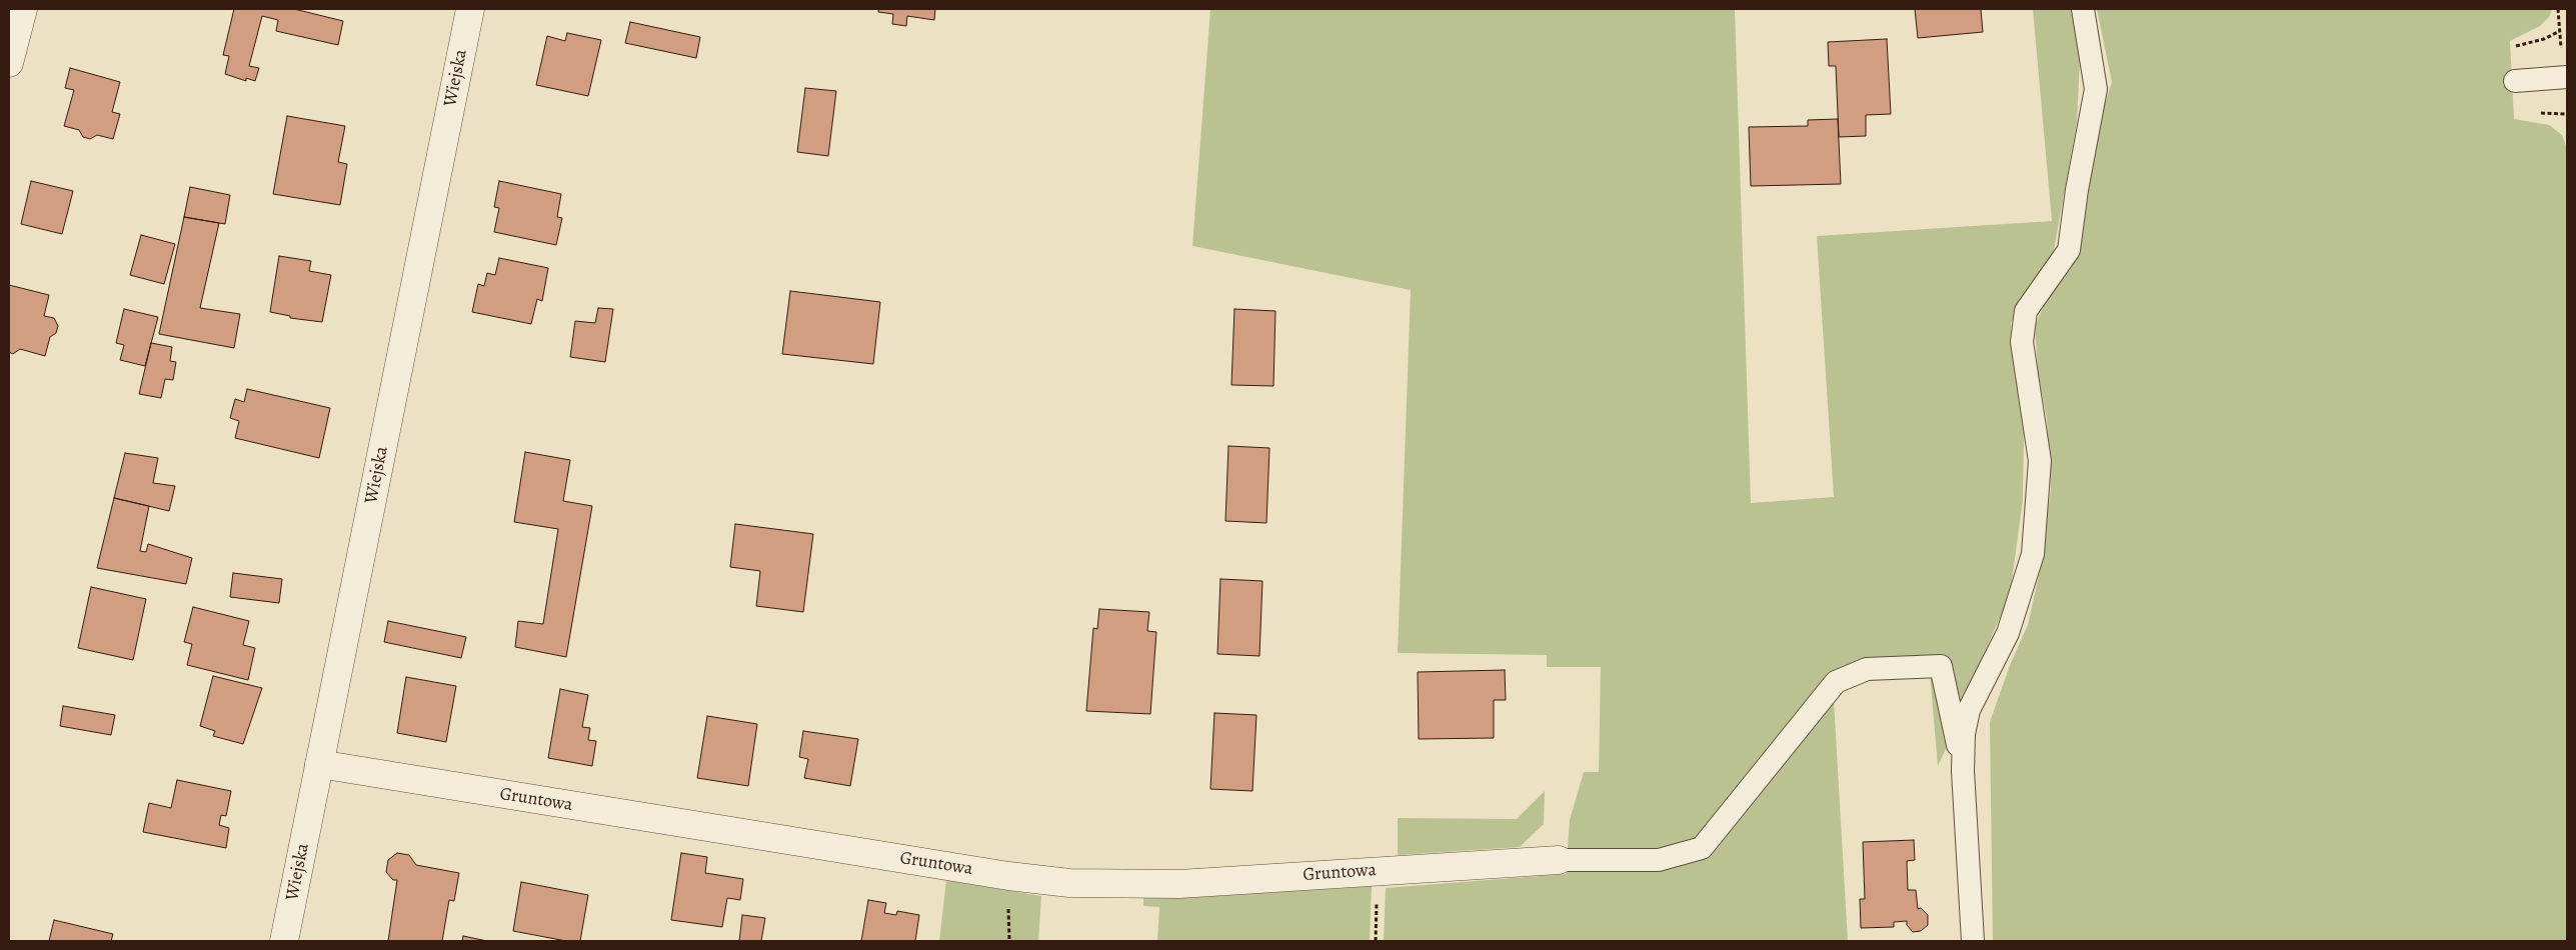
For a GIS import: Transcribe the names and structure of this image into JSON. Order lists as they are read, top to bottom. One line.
{"streets":{"street":["Wiejska","Gruntowa"]},"crossings":[["Wiejska","Gruntowa"]]}
